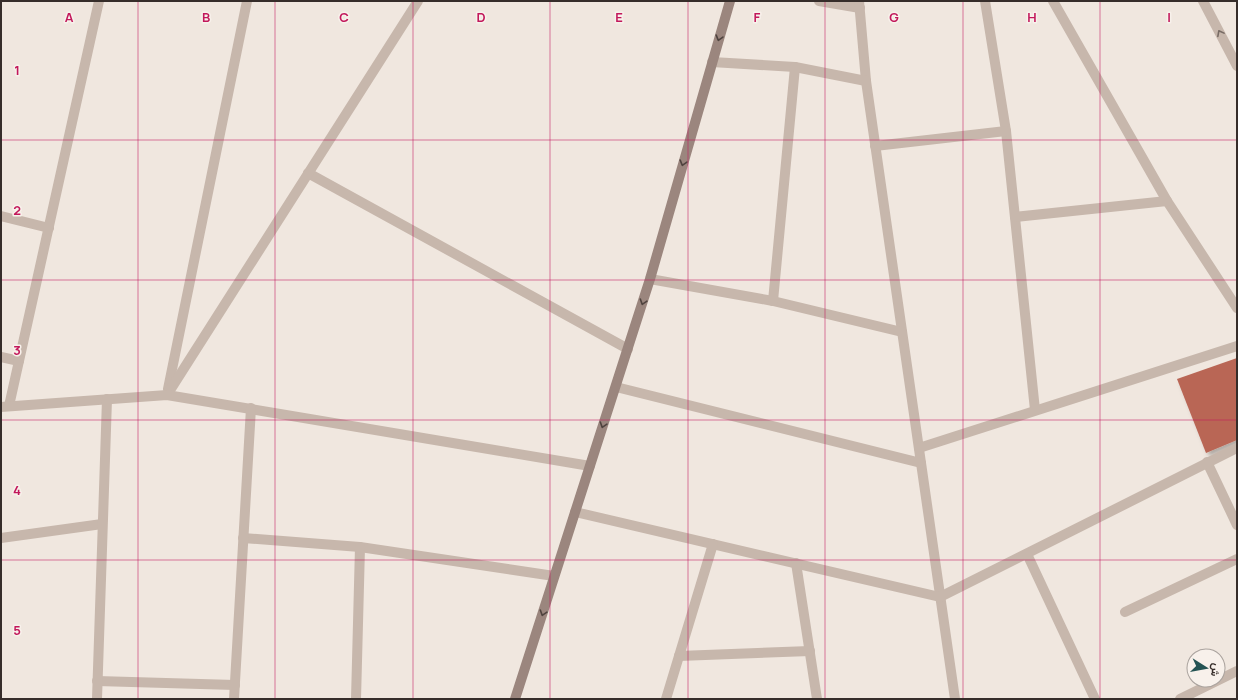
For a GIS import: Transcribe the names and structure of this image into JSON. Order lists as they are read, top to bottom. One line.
{"north":"right","grid":{"columns":["A","B","C","D","E","F","G","H","I"],"rows":["1","2","3","4","5"]}}
